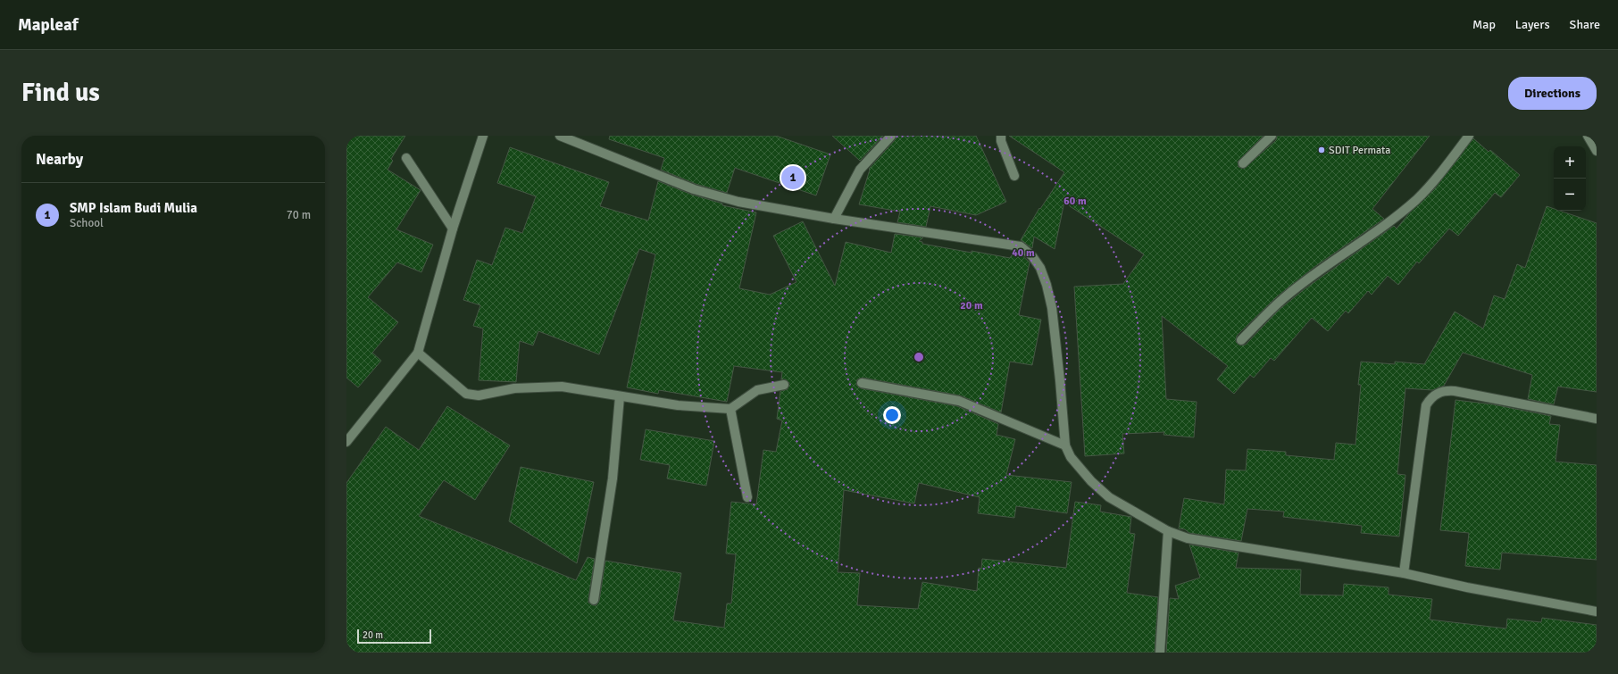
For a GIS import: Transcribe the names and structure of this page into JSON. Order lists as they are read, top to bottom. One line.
{"places":["SDIT Permata"],"scale_bar":"20 m","page":{"header":"Mapleaf","nav":["Map","Layers","Share"],"buttons":"Directions","title":"Find us","heading":"Nearby","map_buttons":["+","−"],"pins":"1","list":[{"mark":"1","name":"SMP Islam Budi Mulia","note":"School","value":"70 m"}],"scale":"20 m"},"rings":["60 m","40 m","20 m"]}
